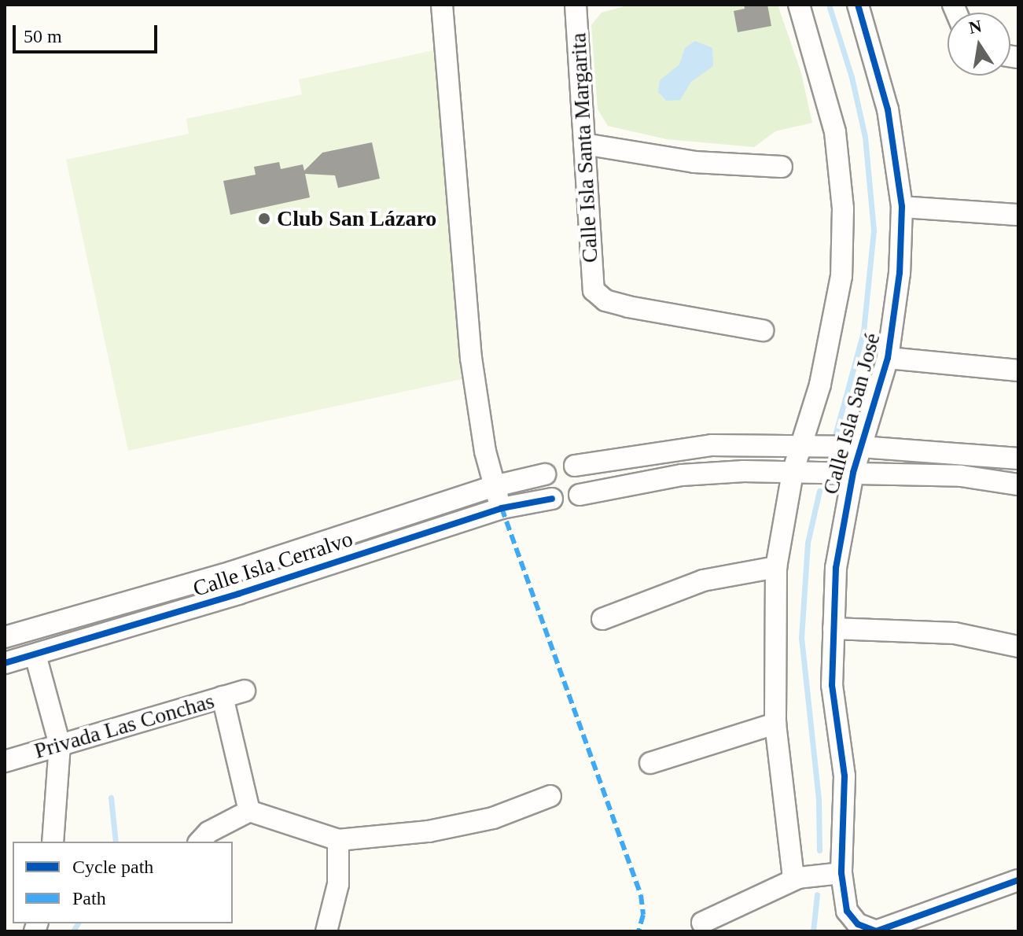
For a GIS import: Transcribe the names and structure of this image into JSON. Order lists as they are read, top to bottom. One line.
{"streets":{"street":["Calle Isla Santa Margarita","Calle Isla San José","Calle Isla Cerralvo","Privada Las Conchas"]},"places":["Club San Lázaro"],"legend":["Cycle path","Path"],"scale_bar":"50 m","north":"top"}
